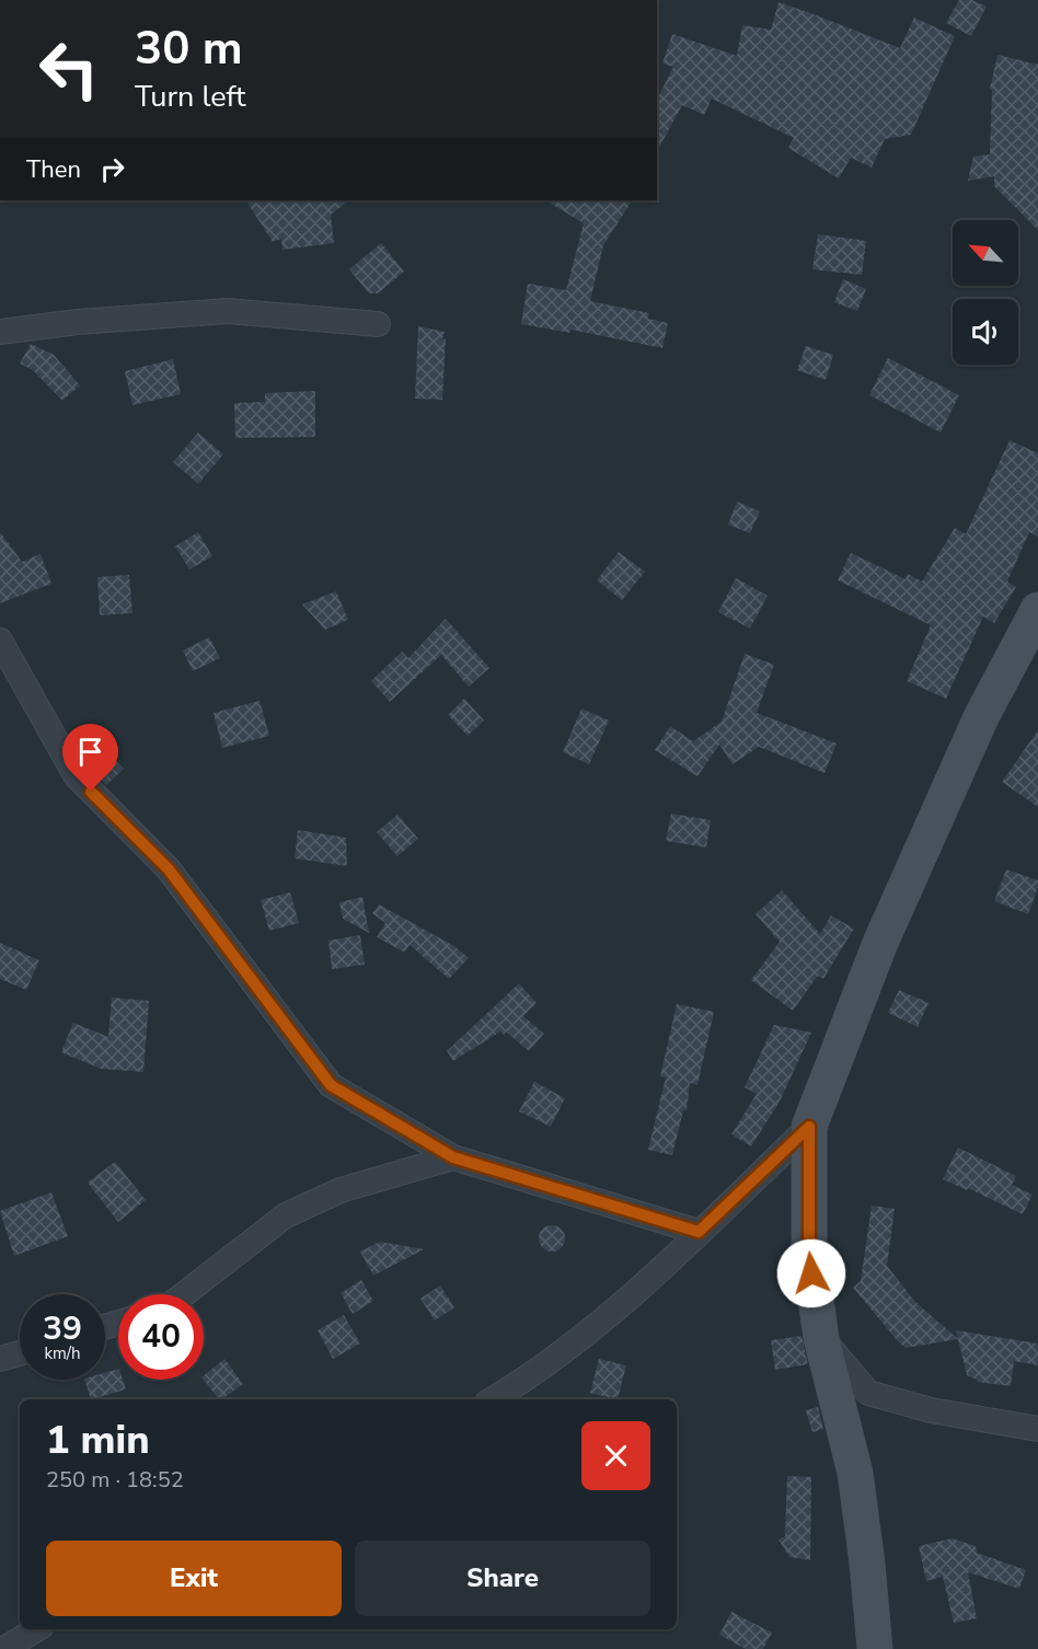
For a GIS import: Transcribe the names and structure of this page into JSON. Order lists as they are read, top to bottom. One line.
{"north":"top left","page":{"turn":["30 m","Turn left"],"then":"Then","speed":"39 km/h","limit":"40","heading":["1 min","250 m · 18:52"],"buttons":["Exit","Share"]}}
